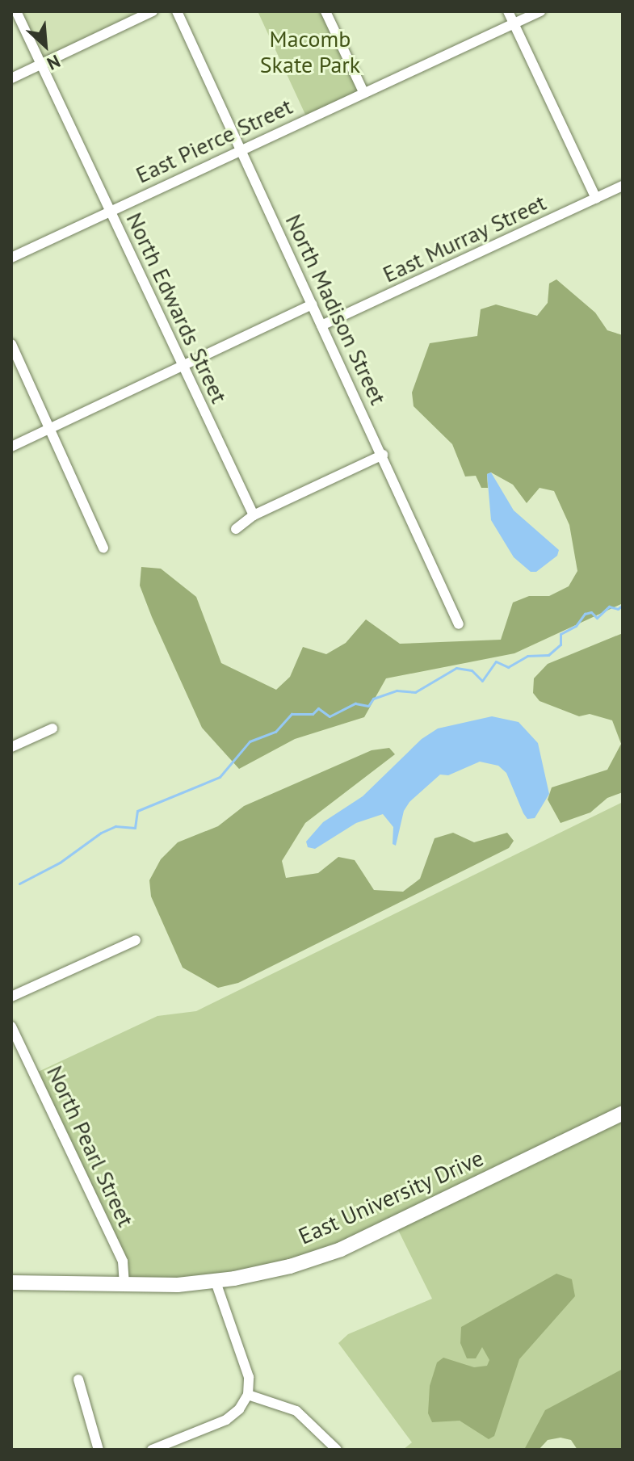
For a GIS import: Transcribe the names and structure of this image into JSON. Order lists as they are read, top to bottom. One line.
{"streets":{"main road":["East University Drive"],"street":["East Pierce Street","East Murray Street","North Edwards Street","North Madison Street","North Pearl Street"]},"crossings":[["East Pierce Street","North Edwards Street"],["East Pierce Street","North Madison Street"],["East Murray Street","North Madison Street"],["North Pearl Street","East University Drive"]],"parks":["Macomb Skate Park"],"north":"bottom right"}
